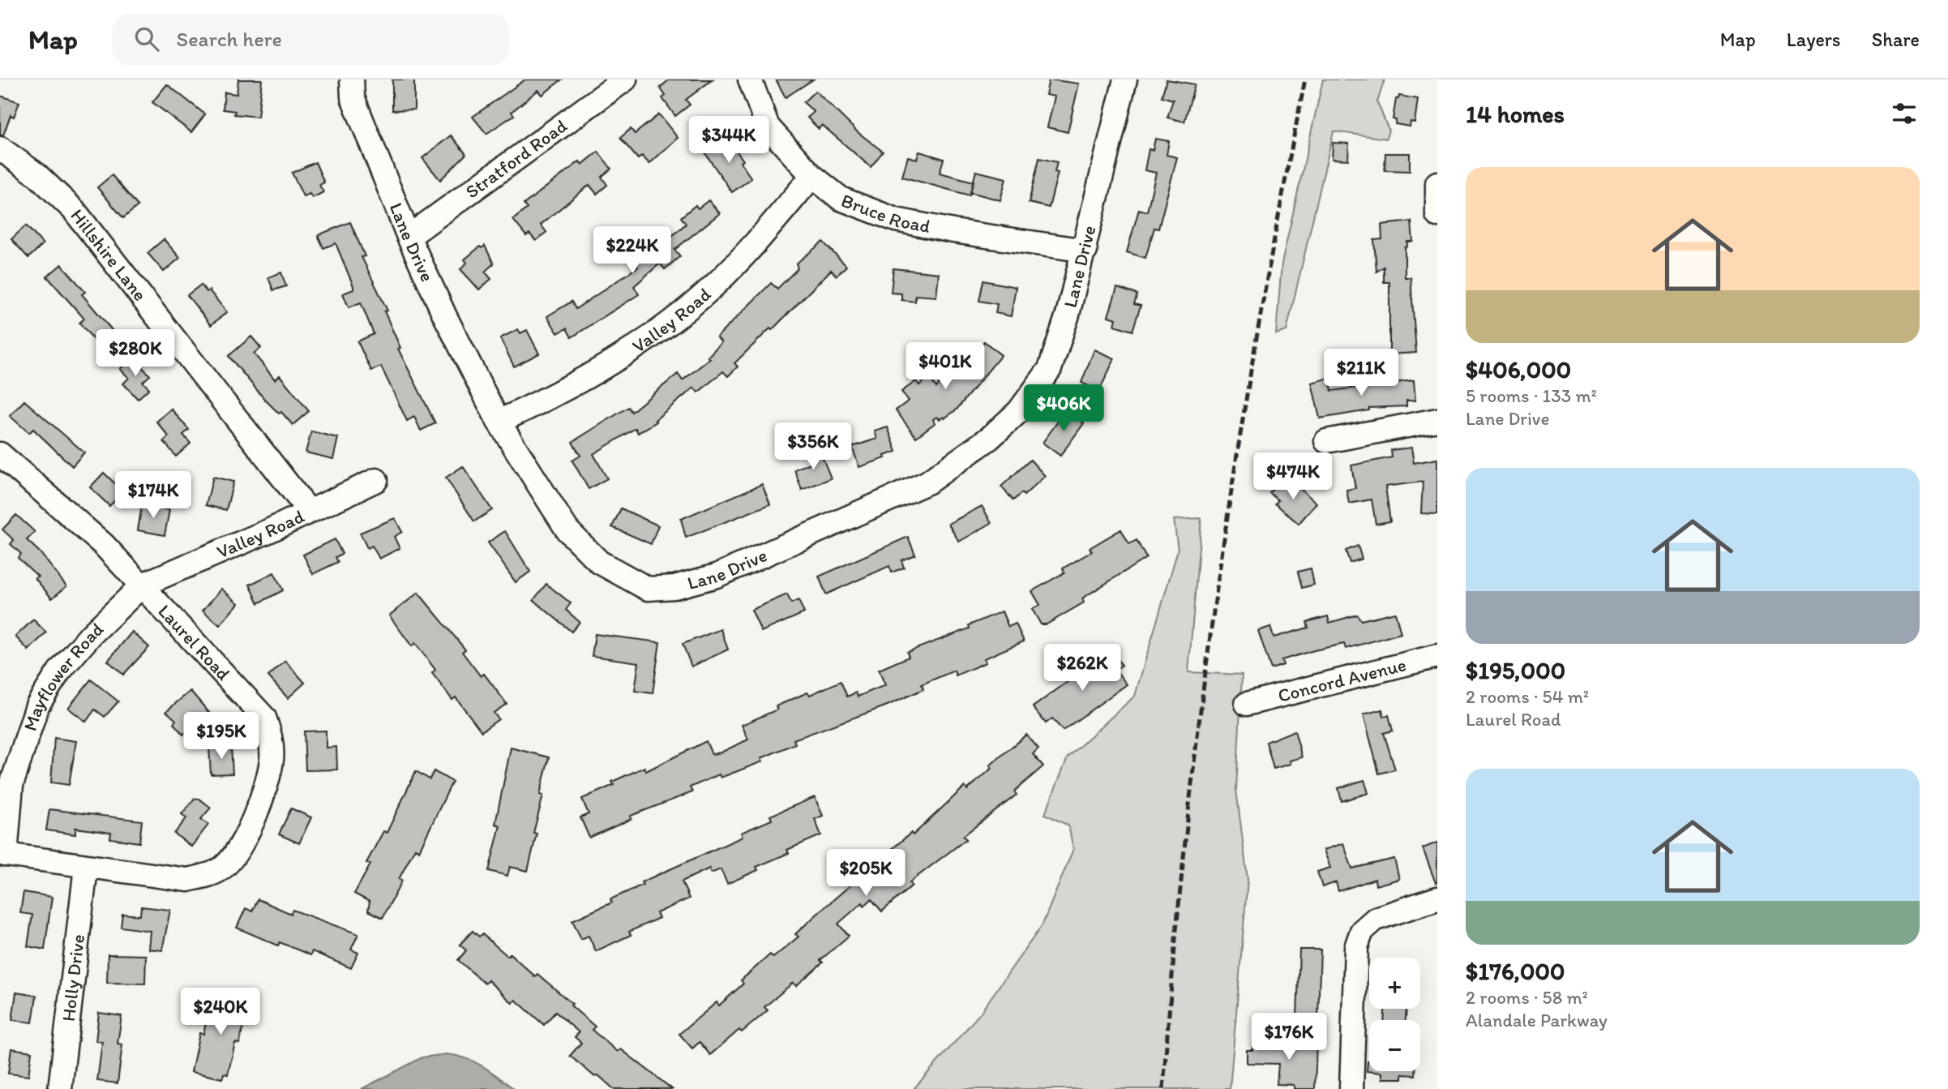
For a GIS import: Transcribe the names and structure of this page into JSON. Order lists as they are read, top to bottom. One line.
{"streets":{"street":["Stratford Road","Bruce Road","Lane Drive","Hillshire Lane","Valley Road","Laurel Road","Mayflower Road","Concord Avenue","Holly Drive"]},"crossings":[["Stratford Road","Lane Drive"],["Bruce Road","Lane Drive"],["Bruce Road","Valley Road"],["Lane Drive","Valley Road"],["Hillshire Lane","Valley Road"],["Valley Road","Laurel Road"],["Valley Road","Mayflower Road"],["Laurel Road","Mayflower Road"],["Laurel Road","Holly Drive"]],"page":{"header":"Map","search":"Search here","nav":["Map","Layers","Share"],"heading":"14 homes","price":["$344K","$224K","$280K","$401K","$211K","$406K","$356K","$474K","$174K","$262K","$195K","$205K","$240K","$176K"],"list":[{"name":"$406,000","note":"5 rooms · 133 m² · Lane Drive"},{"name":"$195,000","note":"2 rooms · 54 m² · Laurel Road"},{"name":"$176,000","note":"2 rooms · 58 m² · Alandale Parkway"}],"map_buttons":["+","−"]}}
